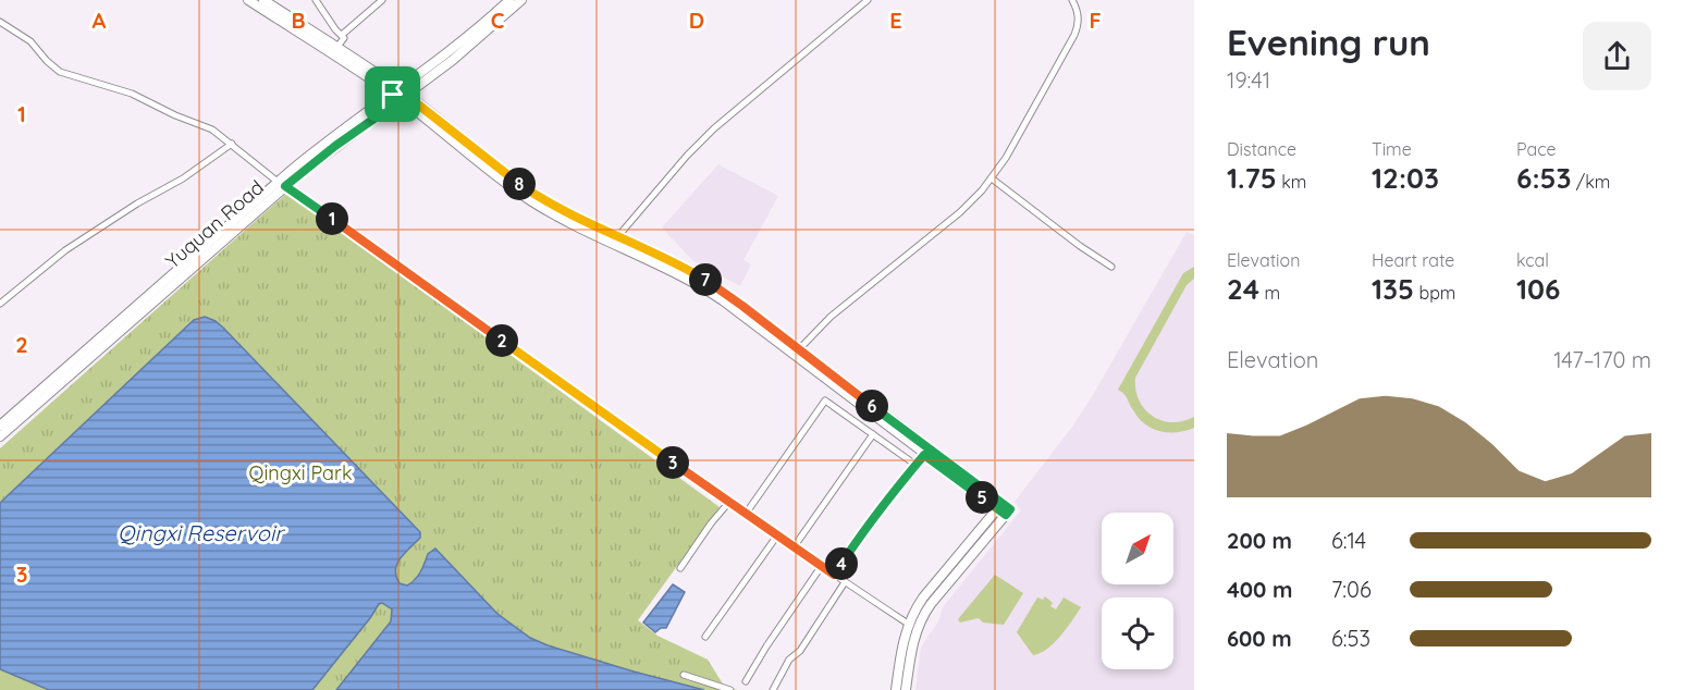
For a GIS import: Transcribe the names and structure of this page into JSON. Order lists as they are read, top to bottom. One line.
{"streets":{"street":["Yuquan Road"]},"water":["Qingxi Reservoir"],"parks":["Qingxi Park"],"north":"top right","page":{"heading":["Evening run","19:41"],"stats":[["Distance","1.75 km"],["Time","12:03"],["Pace","6:53 /km"],["Elevation","24 m"],["Heart rate","135 bpm"],["kcal","106"]],"pins":["8","1","7","2","6","3","5","4"],"chart":["Elevation","147–170 m"],"list":[{"name":"200 m","note":"6:14"},{"name":"400 m","note":"7:06"},{"name":"600 m","note":"6:53"}]},"grid":{"columns":["A","B","C","D","E","F"],"rows":["1","2","3"]}}
